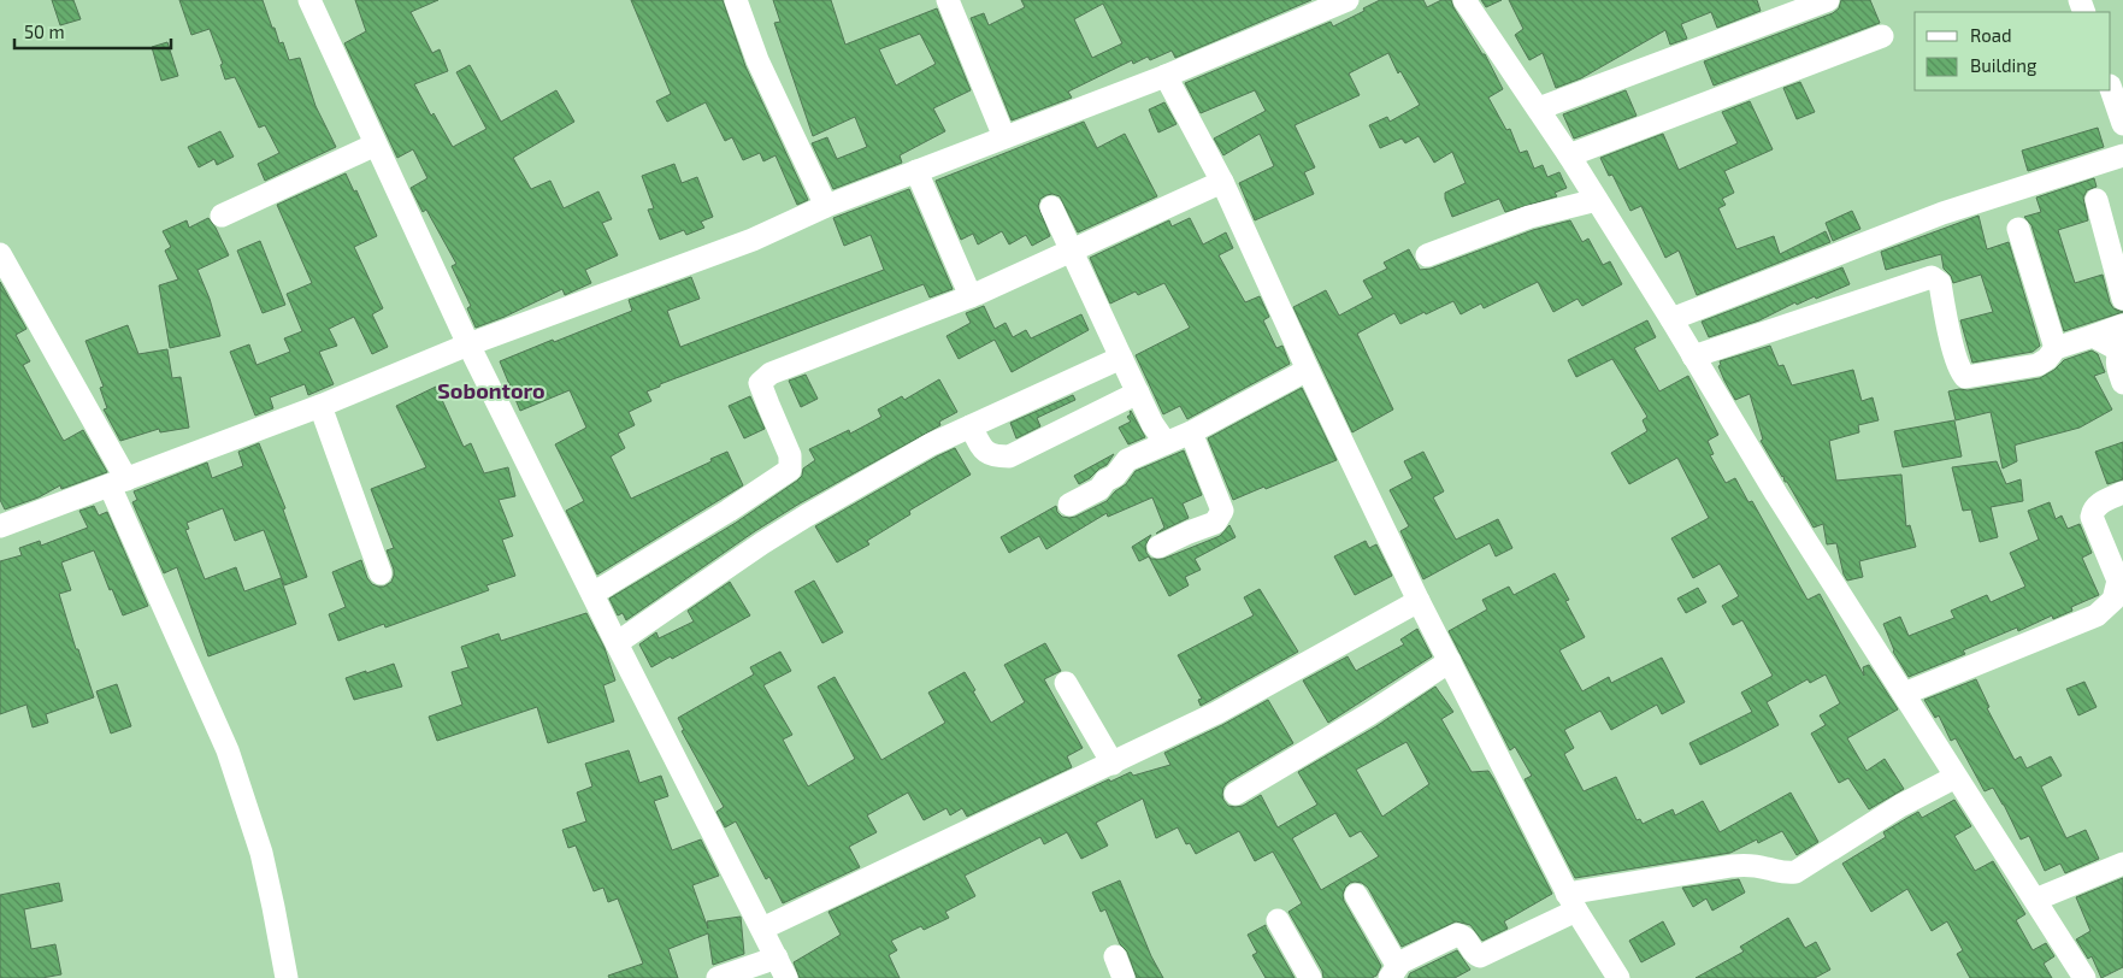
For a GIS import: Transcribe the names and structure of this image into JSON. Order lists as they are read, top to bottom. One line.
{"districts":["Sobontoro"],"legend":["Road","Building"],"scale_bar":"50 m"}
